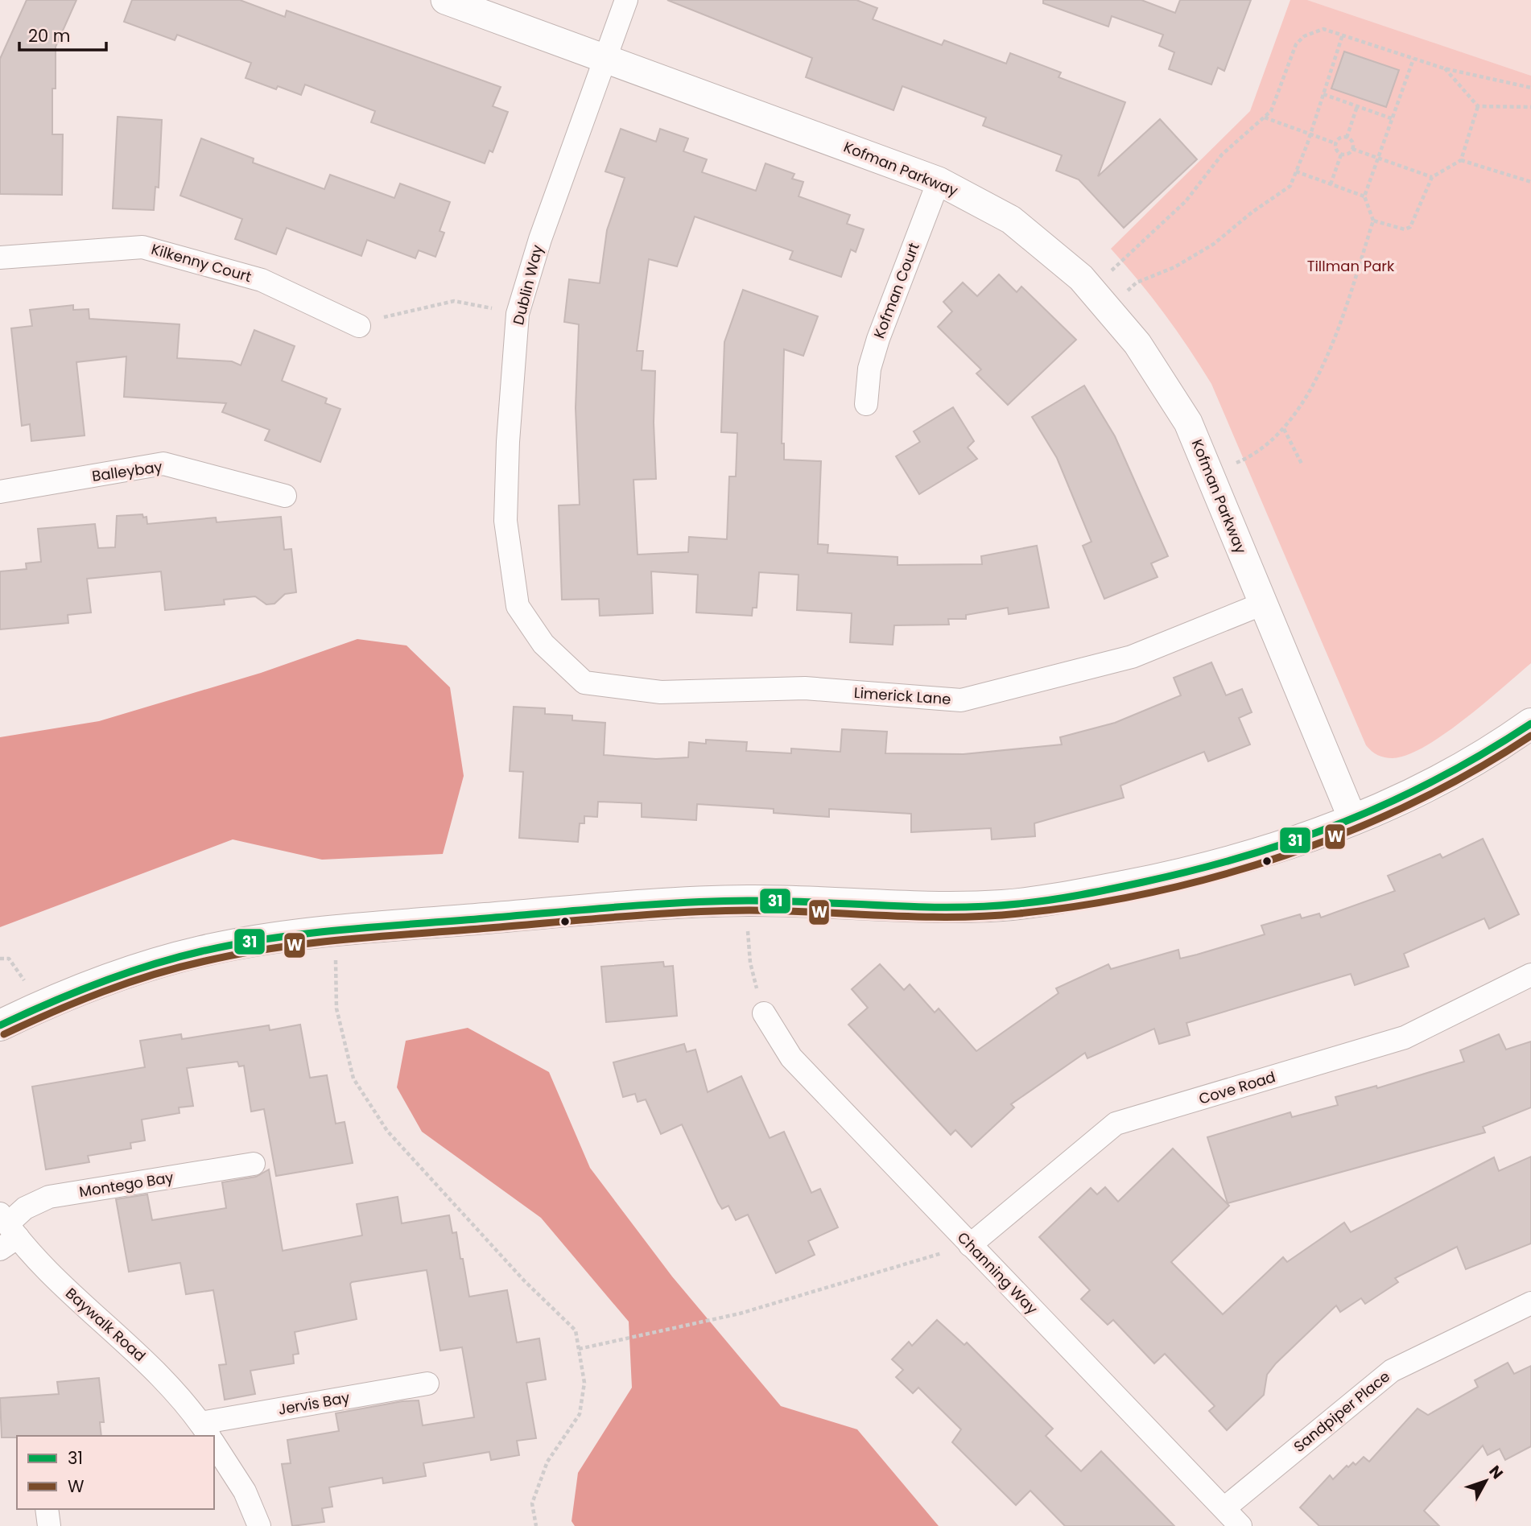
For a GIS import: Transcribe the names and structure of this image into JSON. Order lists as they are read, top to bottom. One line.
{"streets":{"street":["Kofman Parkway","Kilkenny Court","Dublin Way","Kofman Court","Balleybay","Limerick Lane","Cove Road","Montego Bay","Channing Way","Baywalk Road","Jervis Bay","Sandpiper Place"]},"crossings":[["Kofman Parkway","Dublin Way"],["Kofman Parkway","Kofman Court"],["Kofman Parkway","Limerick Lane"],["Dublin Way","Limerick Lane"],["Cove Road","Channing Way"],["Montego Bay","Baywalk Road"],["Channing Way","Sandpiper Place"],["Baywalk Road","Jervis Bay"]],"parks":["Tillman Park"],"lines":["transit line 31","transit line W"],"legend":["31","W"],"scale_bar":"20 m","north":"top right"}
